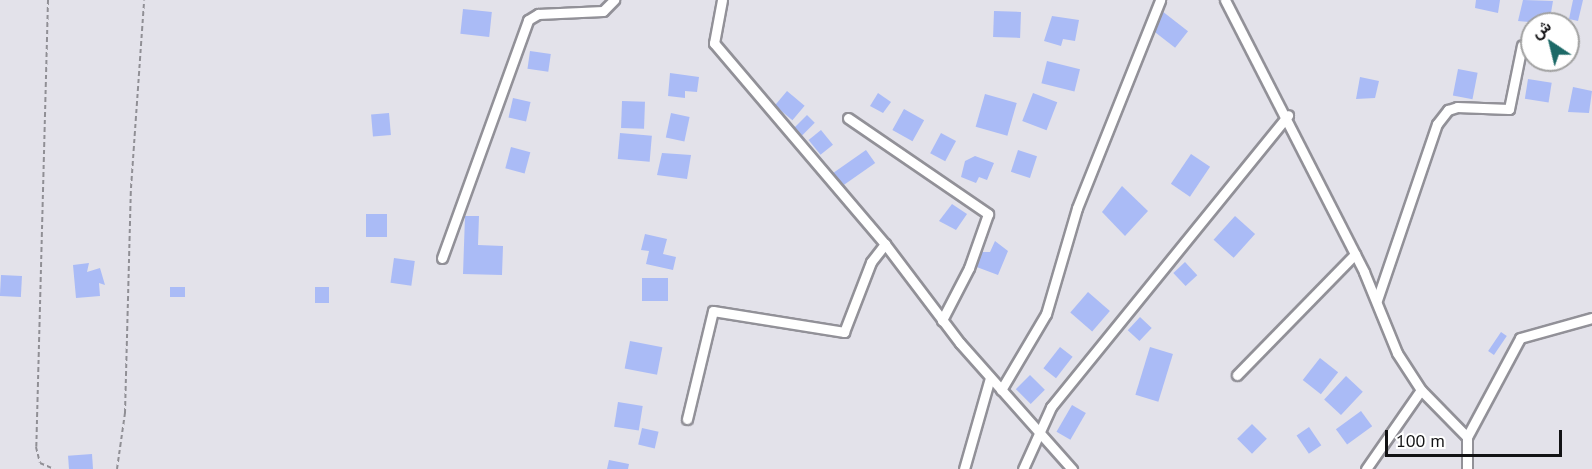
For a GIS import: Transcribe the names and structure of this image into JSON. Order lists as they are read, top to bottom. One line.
{"scale_bar":"100 m","north":"top left"}
